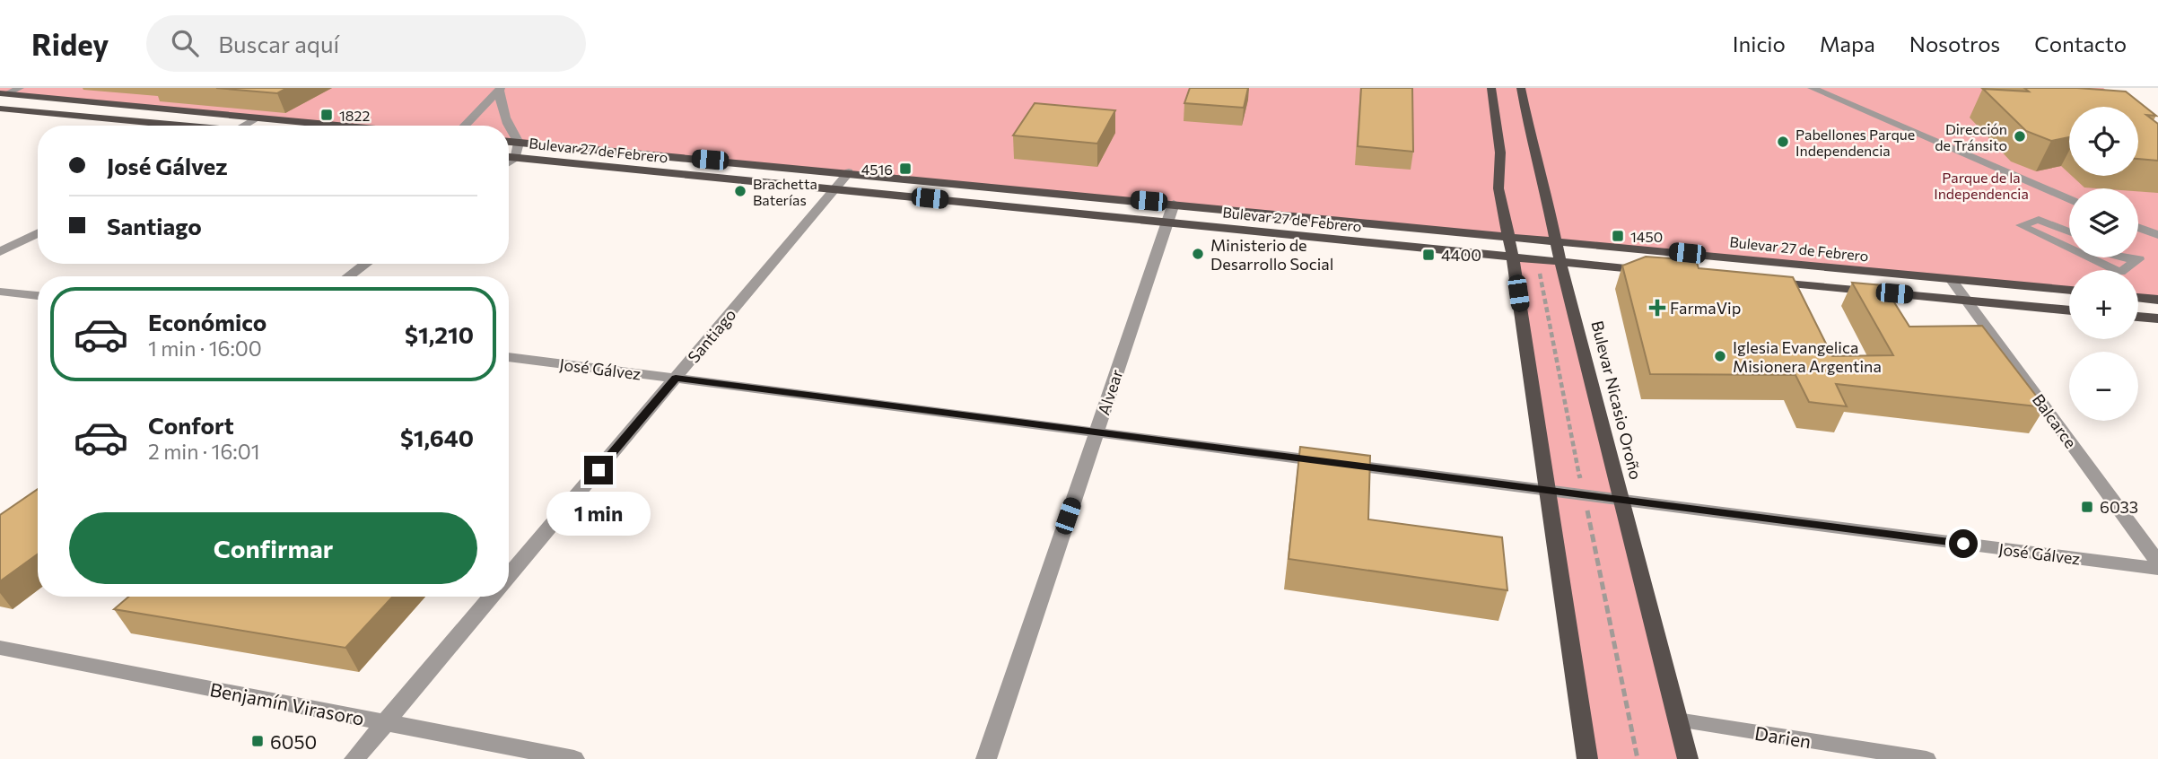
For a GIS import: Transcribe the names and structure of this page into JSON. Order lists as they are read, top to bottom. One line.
{"streets":{"main road":["Bulevar 27 de Febrero","Bulevar Nicasio Oroño"],"street":["Santiago","José Gálvez","Alvear","Balcarce","Benjamín Virasoro"],"lane":["Darien"]},"crossings":[["Bulevar 27 de Febrero","Santiago"],["Bulevar 27 de Febrero","Alvear"],["Bulevar 27 de Febrero","Bulevar Nicasio Oroño"],["Bulevar 27 de Febrero","Balcarce"],["Santiago","José Gálvez"],["Santiago","Benjamín Virasoro"],["José Gálvez","Alvear"],["José Gálvez","Bulevar Nicasio Oroño"],["Bulevar Nicasio Oroño","Darien"]],"parks":["Parque de la Independencia"],"places":{"transit":["1822","4516","1450","4400","6033","6050"],"other":["Dirección de Tránsito","Pabellones Parque Independencia","Brachetta Baterías","Ministerio de Desarrollo Social","Iglesia Evangelica Misionera Argentina"],"health":["FarmaVip"]},"page":{"header":"Ridey","search":"Buscar aquí","nav":["Inicio","Mapa","Nosotros","Contacto"],"map_buttons":["+","−"],"banner":["José Gálvez","Santiago"],"list":[{"name":"Económico","note":"1 min · 16:00","value":"$1,210"},{"name":"Confort","note":"2 min · 16:01","value":"$1,640"}],"bubble":"1 min","buttons":"Confirmar"}}
